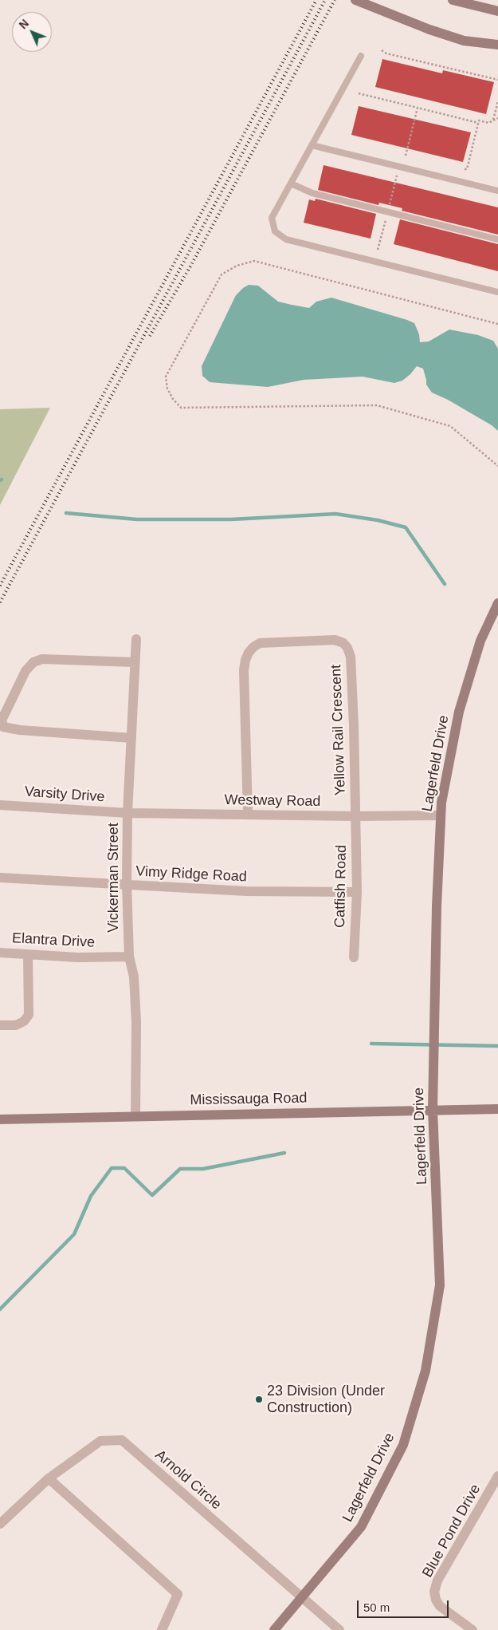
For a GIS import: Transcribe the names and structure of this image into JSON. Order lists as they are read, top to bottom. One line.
{"streets":{"street":["Yellow Rail Crescent","Lagerfeld Drive","Varsity Drive","Westway Road","Vimy Ridge Road","Vickerman Street","Catfish Road","Elantra Drive","Mississauga Road","Arnold Circle","Blue Pond Drive"]},"crossings":[["Yellow Rail Crescent","Westway Road"],["Yellow Rail Crescent","Catfish Road"],["Lagerfeld Drive","Westway Road"],["Lagerfeld Drive","Mississauga Road"],["Lagerfeld Drive","Arnold Circle"],["Varsity Drive","Westway Road"],["Varsity Drive","Vickerman Street"],["Westway Road","Vickerman Street"],["Westway Road","Catfish Road"],["Vimy Ridge Road","Vickerman Street"],["Vimy Ridge Road","Catfish Road"],["Vickerman Street","Elantra Drive"],["Vickerman Street","Mississauga Road"]],"places":["23 Division (Under Construction)"],"scale_bar":"50 m","north":"top left"}
